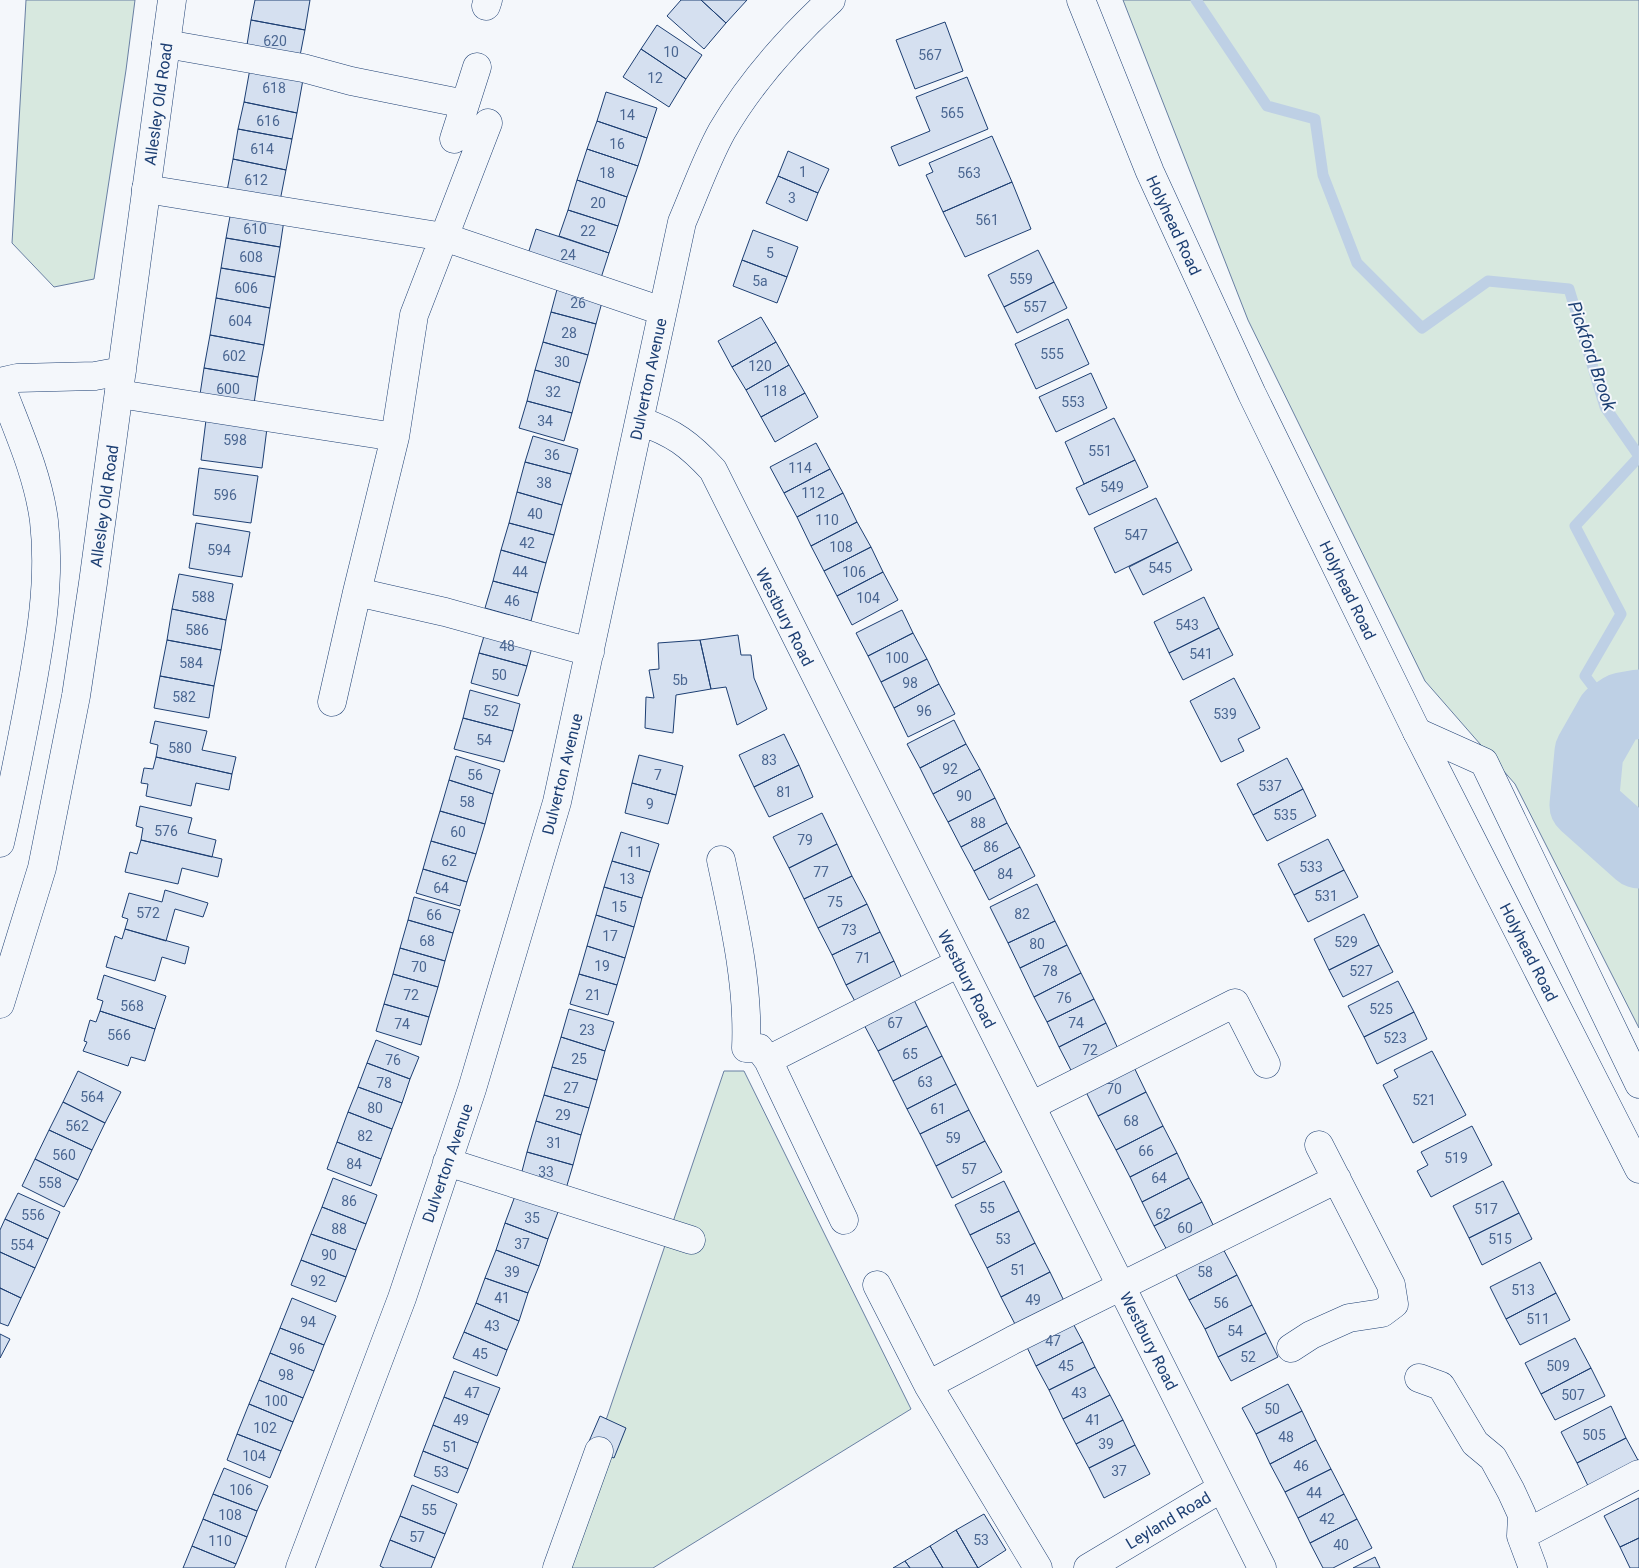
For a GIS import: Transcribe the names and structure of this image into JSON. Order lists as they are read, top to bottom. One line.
{"streets":{"main road":["Allesley Old Road","Holyhead Road","Dulverton Avenue","Westbury Road","Leyland Road"]},"crossings":[["Dulverton Avenue","Westbury Road"],["Westbury Road","Leyland Road"]],"water":["Pickford Brook"],"house_numbers":["620","10","567","12","618","565","14","616","16","614","1","18","563","612","3","20","561","610","22","5","24","608","559","5a","606","26","557","604","28","555","602","30","120","600","118","32","553","34","598","551","36","114","38","549","112","596","40","110","547","42","108","594","545","44","106","588","104","46","543","586","48","541","100","584","50","5b","98","582","52","96","539","54","580","83","92","56","7","537","81","90","58","9","535","88","576","60","79","86","11","62","533","77","84","13","64","531","75","15","572","82","66","73","17","68","529","80","71","19","70","78","527","72","21","76","568","525","67","74","74","23","566","523","72","65","25","76","63","78","27","70","564","521","80","61","29","68","562","82","59","31","66","560","519","84","57","33","64","558","86","55","517","62","556","35","60","88","53","515","37","554","90","51","39","58","92","513","41","49","56","511","94","43","54","47","96","45","52","45","509","98","47","43","507","100","50","49","41","102","505","48","39","51","104","46","37","53","106","44","55","108","42","57","53","110","40"]}
